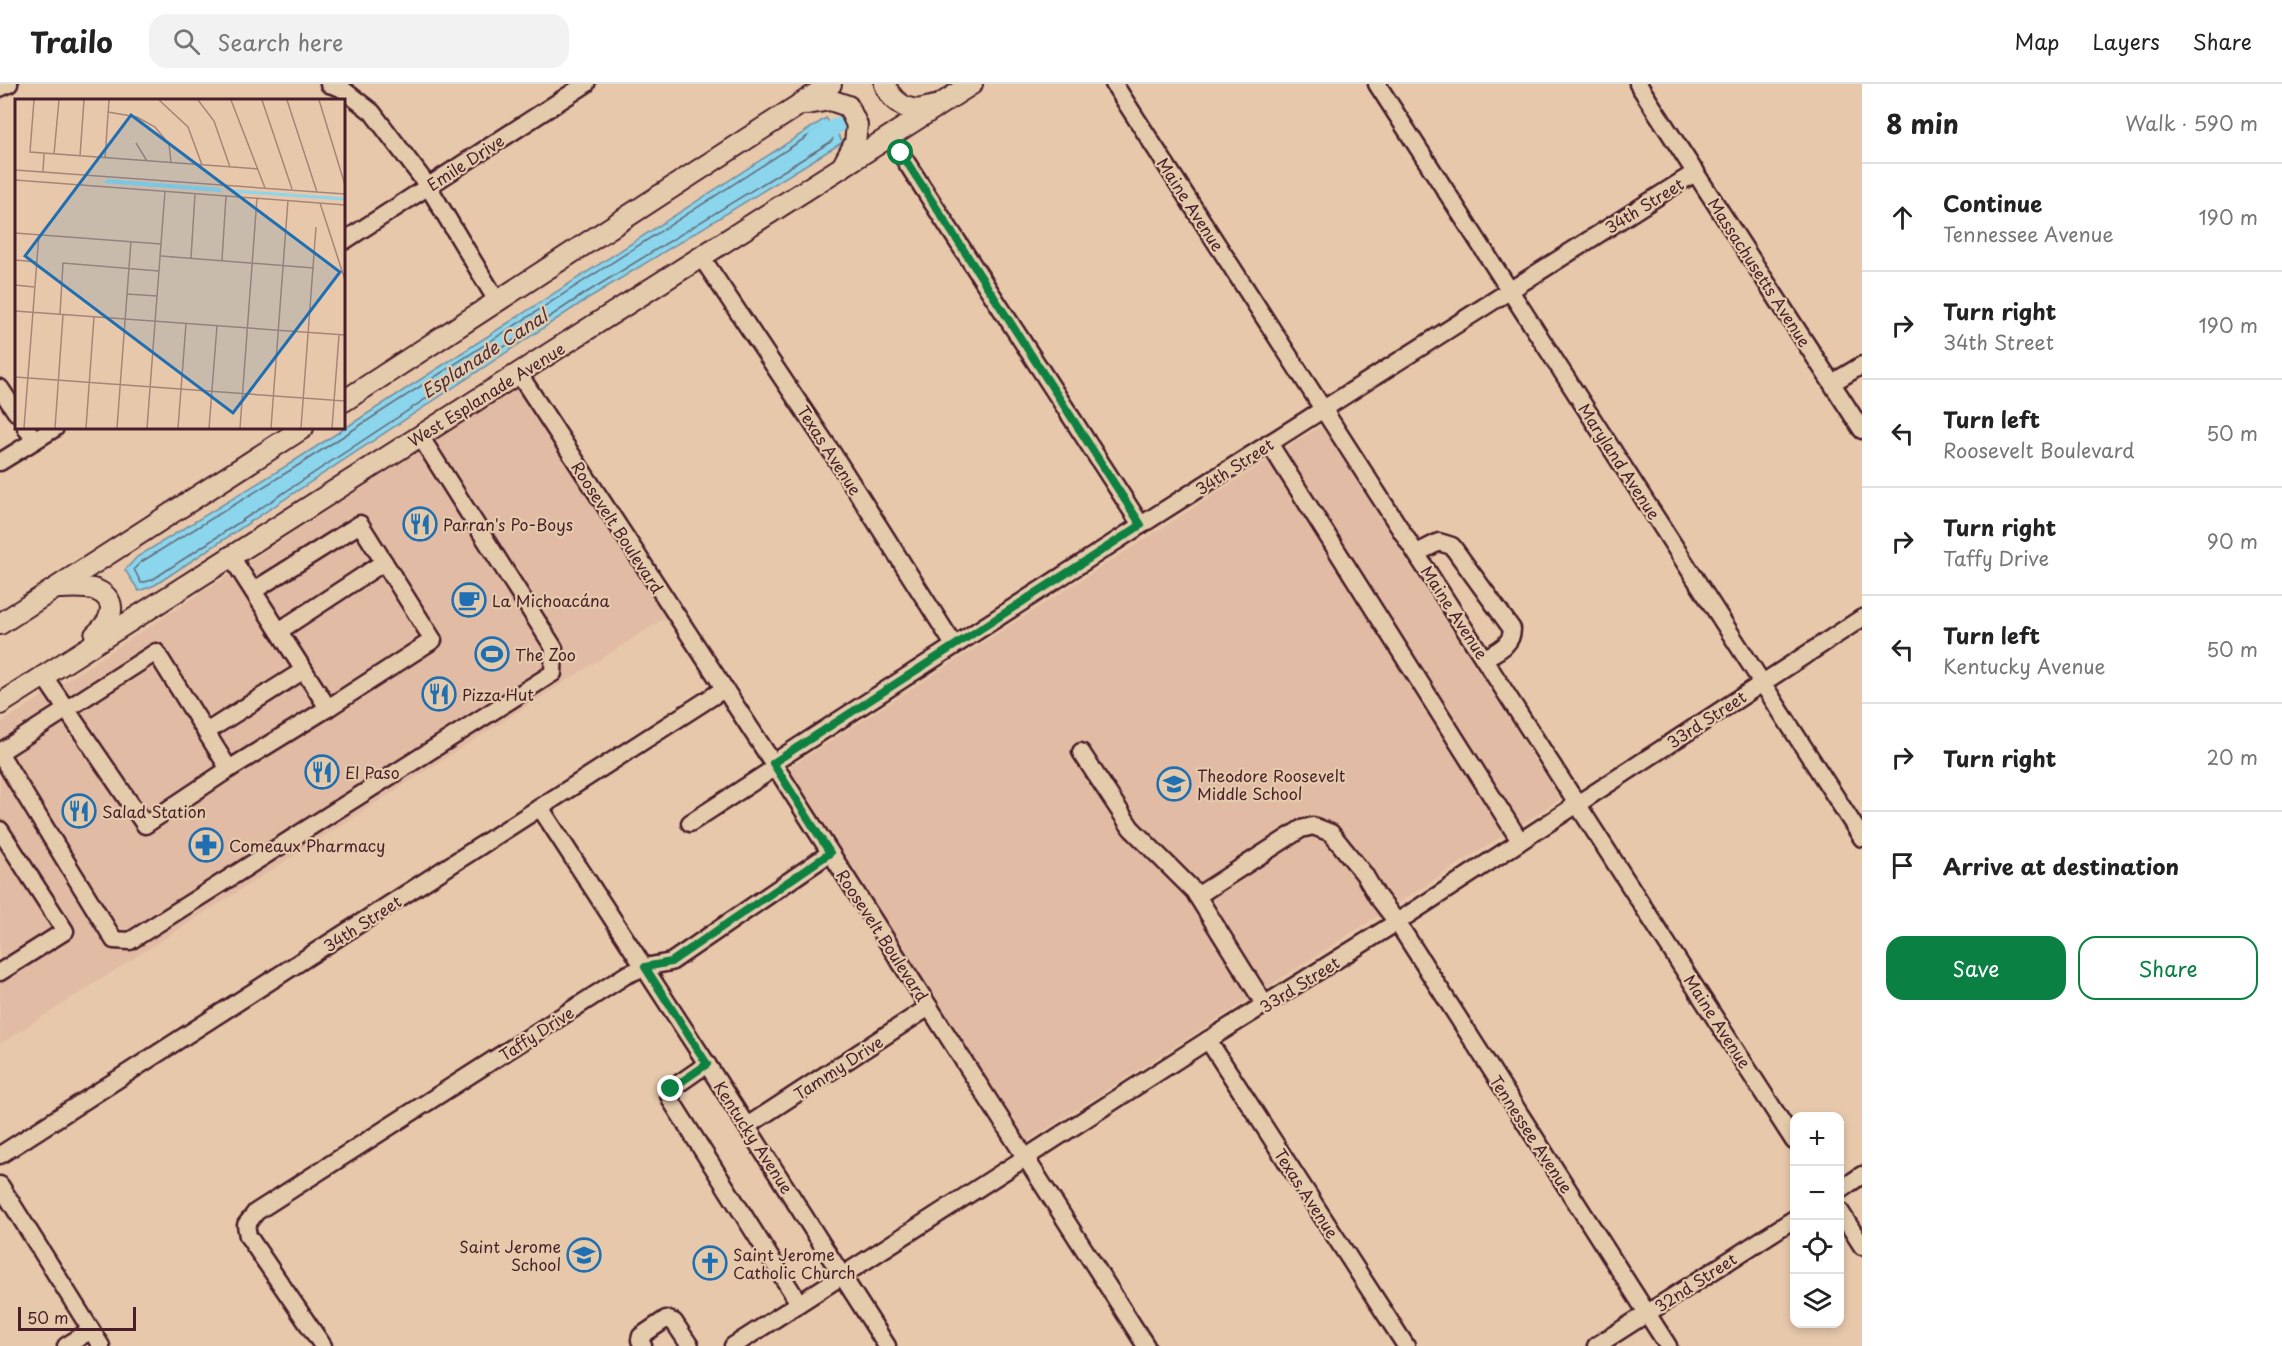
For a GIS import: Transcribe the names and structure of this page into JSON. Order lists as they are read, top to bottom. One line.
{"streets":{"main road":["West Esplanade Avenue"],"street":["Emile Drive","Maine Avenue","34th Street","Massachusetts Avenue","Texas Avenue","Maryland Avenue","Roosevelt Boulevard","33rd Street","Taffy Drive","Tammy Drive","Tennessee Avenue","Kentucky Avenue","32nd Street"]},"crossings":[["Maine Avenue","34th Street"],["Maine Avenue","33rd Street"],["34th Street","Massachusetts Avenue"],["34th Street","Texas Avenue"],["34th Street","Maryland Avenue"],["34th Street","Roosevelt Boulevard"],["34th Street","Kentucky Avenue"],["West Esplanade Avenue","Texas Avenue"],["West Esplanade Avenue","Roosevelt Boulevard"],["Texas Avenue","33rd Street"],["Maryland Avenue","33rd Street"],["Roosevelt Boulevard","33rd Street"],["Roosevelt Boulevard","Taffy Drive"],["Roosevelt Boulevard","Tammy Drive"],["33rd Street","Tennessee Avenue"],["33rd Street","Kentucky Avenue"],["Taffy Drive","Kentucky Avenue"],["Tammy Drive","Kentucky Avenue"],["Tennessee Avenue","32nd Street"]],"water":["Esplanade Canal"],"places":{"restaurant":["Parran's Po-Boys","Pizza Hut","El Paso","Salad Station"],"cafe":["La Michoacána"],"sports":["The Zoo"],"school or university":["Theodore Roosevelt Middle School","Saint Jerome School"],"pharmacy":["Comeaux Pharmacy"],"church":["Saint Jerome Catholic Church"]},"scale_bar":"50 m","page":{"header":"Trailo","search":"Search here","nav":["Map","Layers","Share"],"heading":["8 min","Walk · 590 m"],"list":[["Continue","Tennessee Avenue","190 m"],["Turn right","34th Street","190 m"],["Turn left","Roosevelt Boulevard","50 m"],["Turn right","Taffy Drive","90 m"],["Turn left","Kentucky Avenue","50 m"],["Turn right","20 m"],"Arrive at destination"],"buttons":["Save","Share"],"map_buttons":["+","−"],"scale":"50 m"}}
